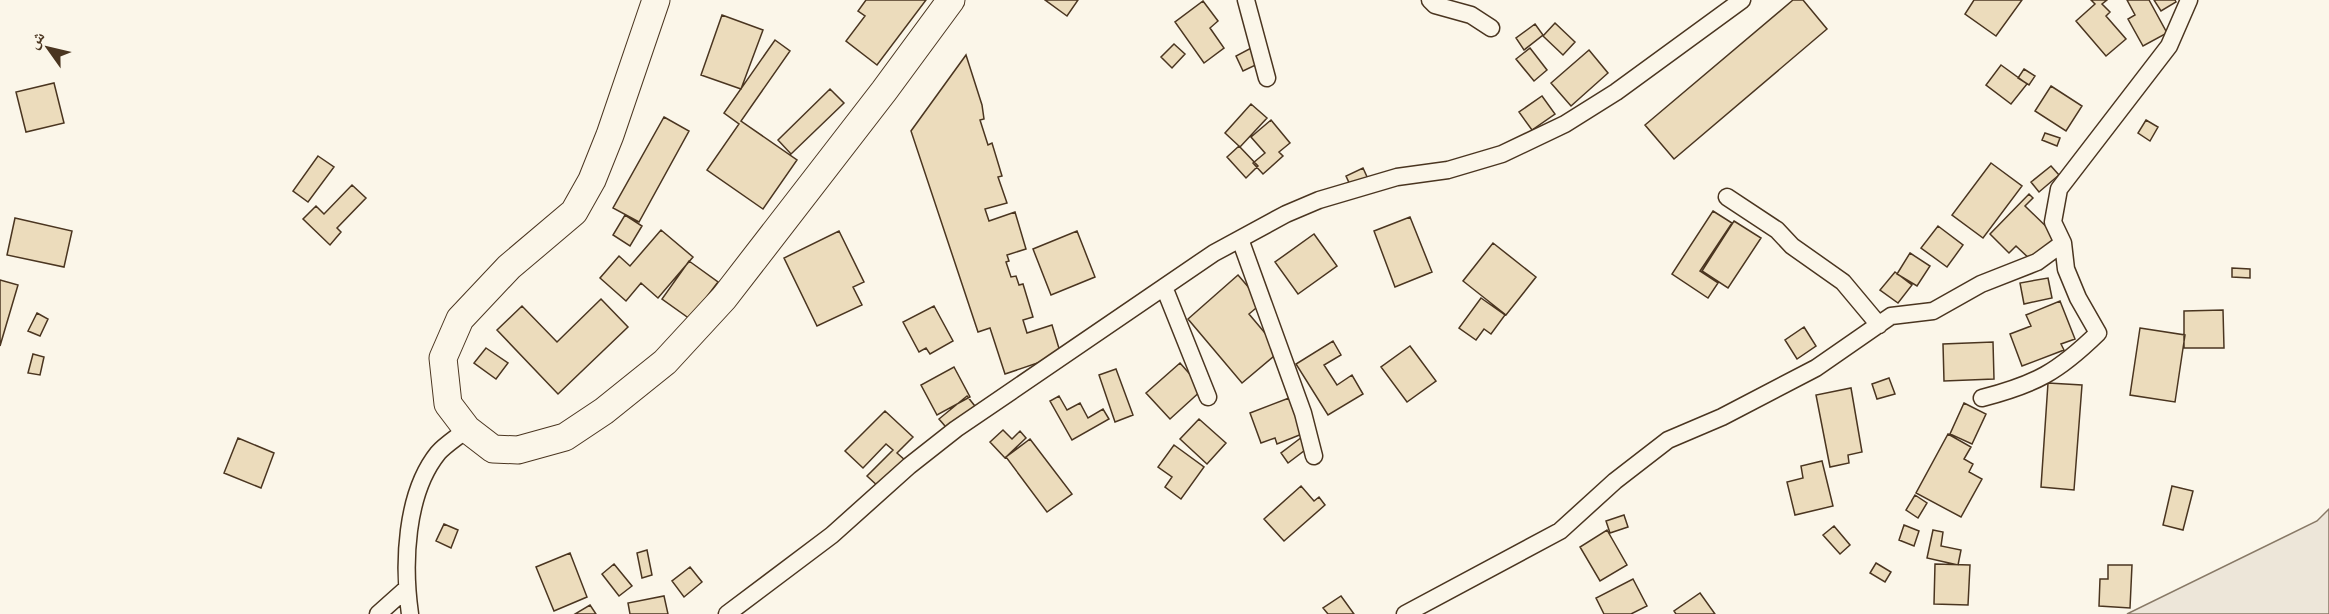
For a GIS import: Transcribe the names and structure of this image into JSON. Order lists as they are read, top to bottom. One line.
{"north":"top left"}
